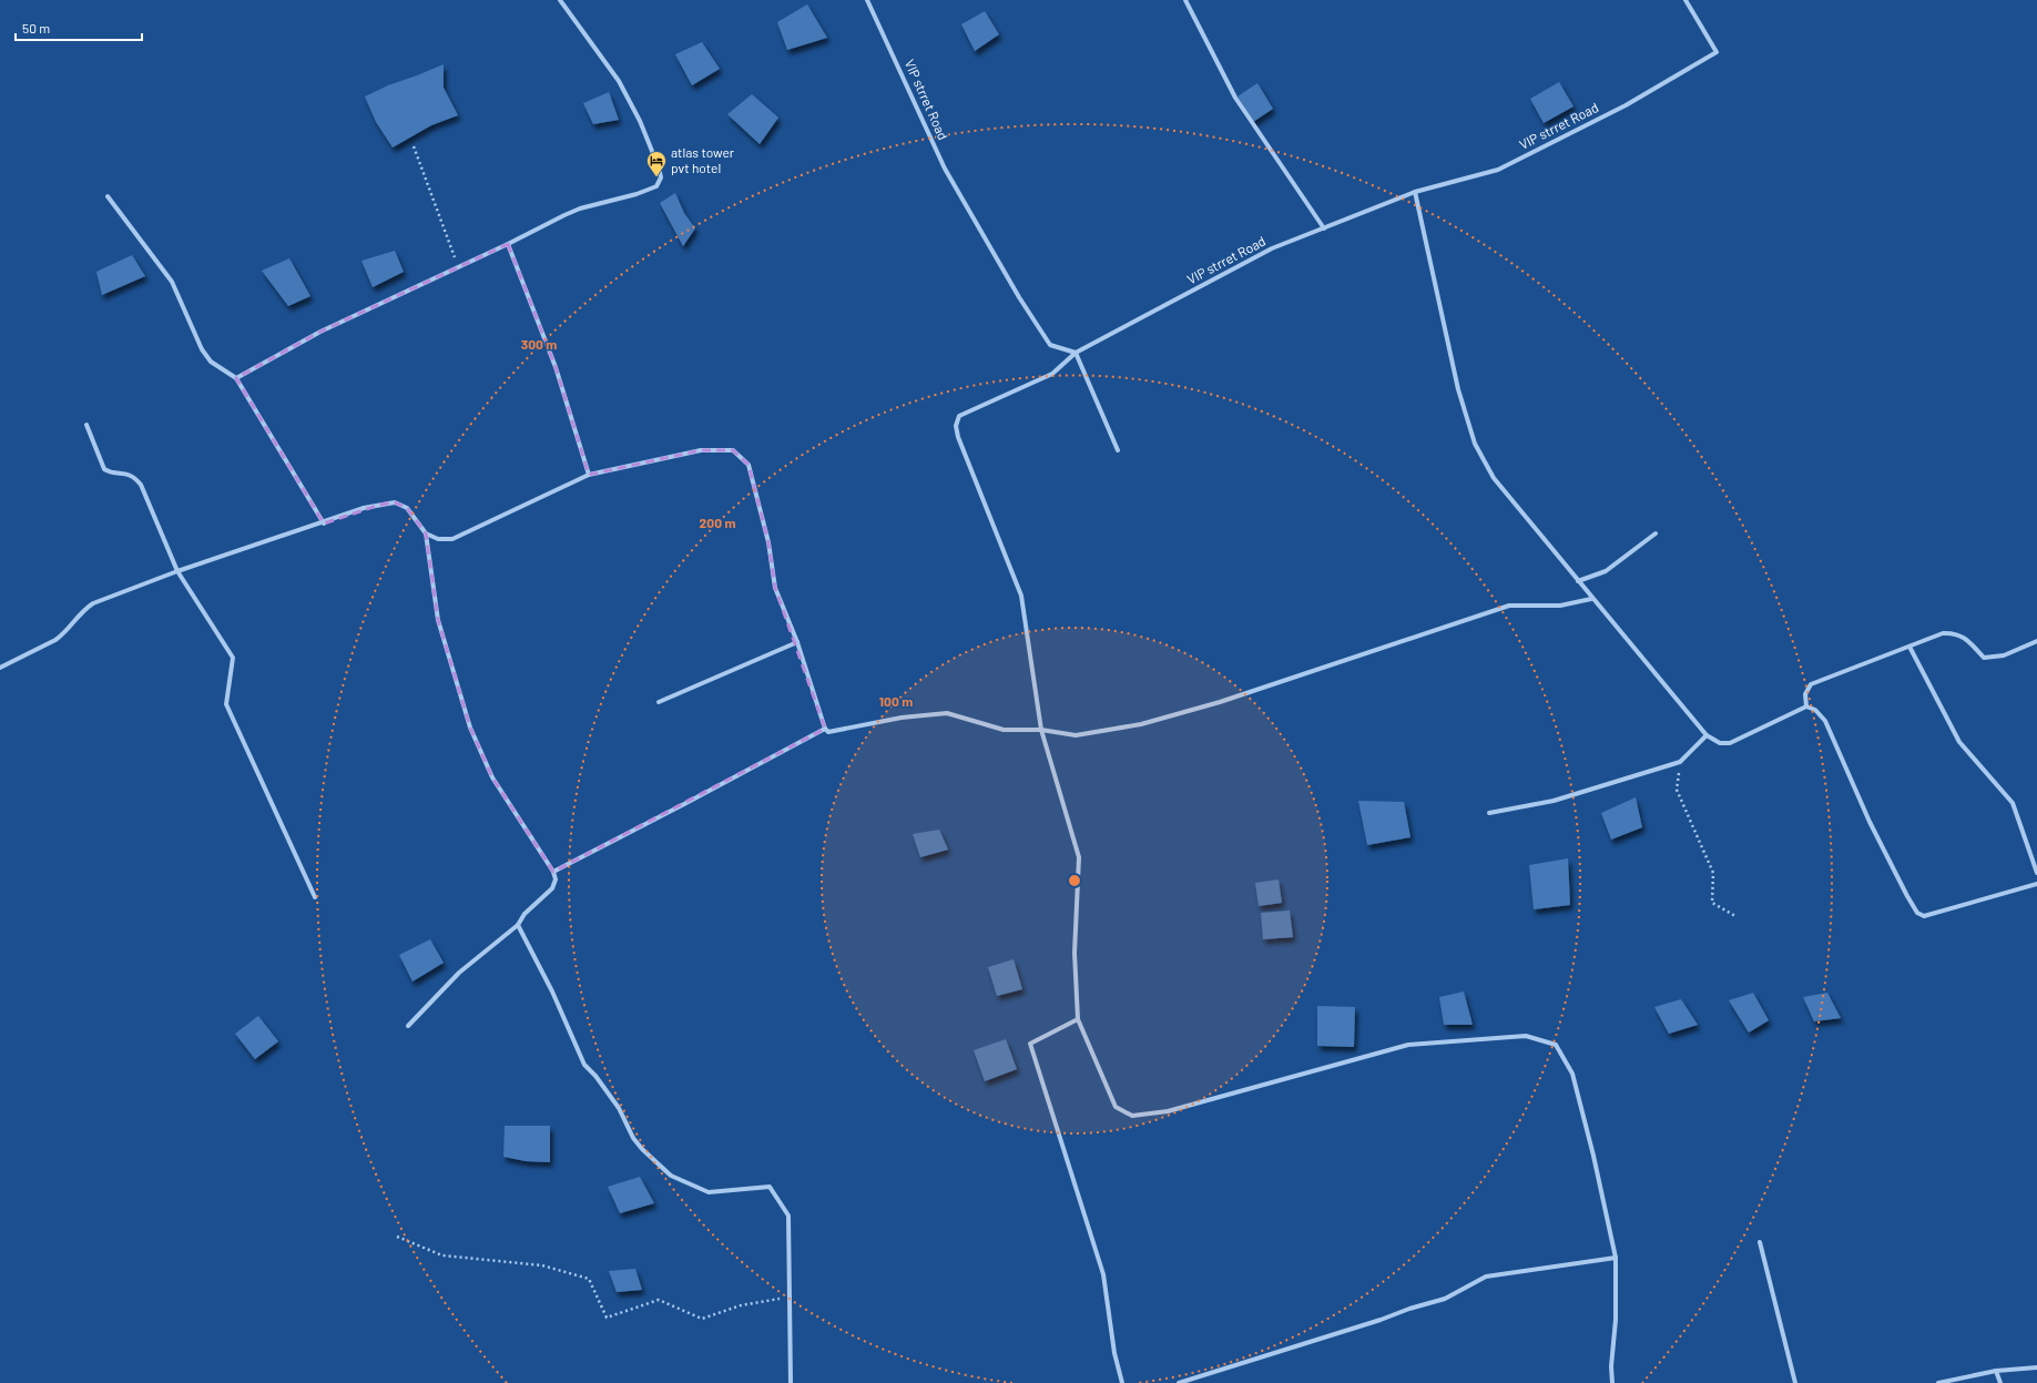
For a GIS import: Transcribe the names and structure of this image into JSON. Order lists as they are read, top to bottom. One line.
{"streets":{"street":["VIP strret Road"]},"places":{"hotel":["atlas tower pvt hotel"]},"scale_bar":"50 m","rings":["300 m","200 m","100 m"]}
